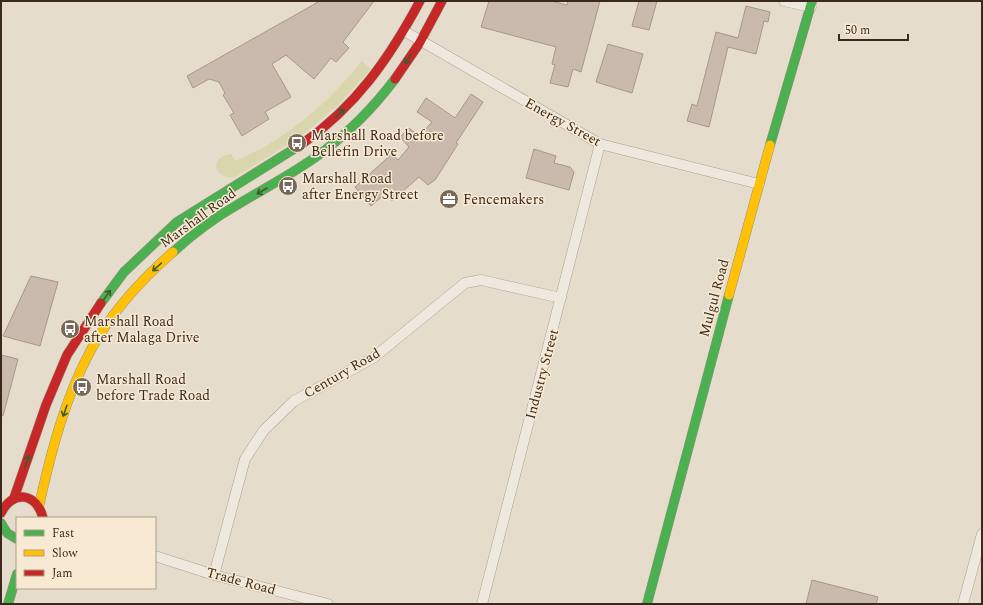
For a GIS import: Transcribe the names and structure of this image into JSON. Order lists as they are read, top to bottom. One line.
{"streets":{"main road":["Marshall Road","Mulgul Road"],"street":["Energy Street","Century Road","Industry Street","Trade Road"]},"crossings":[["Energy Street","Marshall Road"],["Energy Street","Mulgul Road"],["Energy Street","Industry Street"],["Century Road","Industry Street"],["Century Road","Trade Road"]],"places":{"bus stop":["Marshall Road before Bellefin Drive","Marshall Road after Energy Street","Marshall Road after Malaga Drive","Marshall Road before Trade Road"],"office":["Fencemakers"]},"legend":["Fast","Slow","Jam"],"scale_bar":"50 m"}
